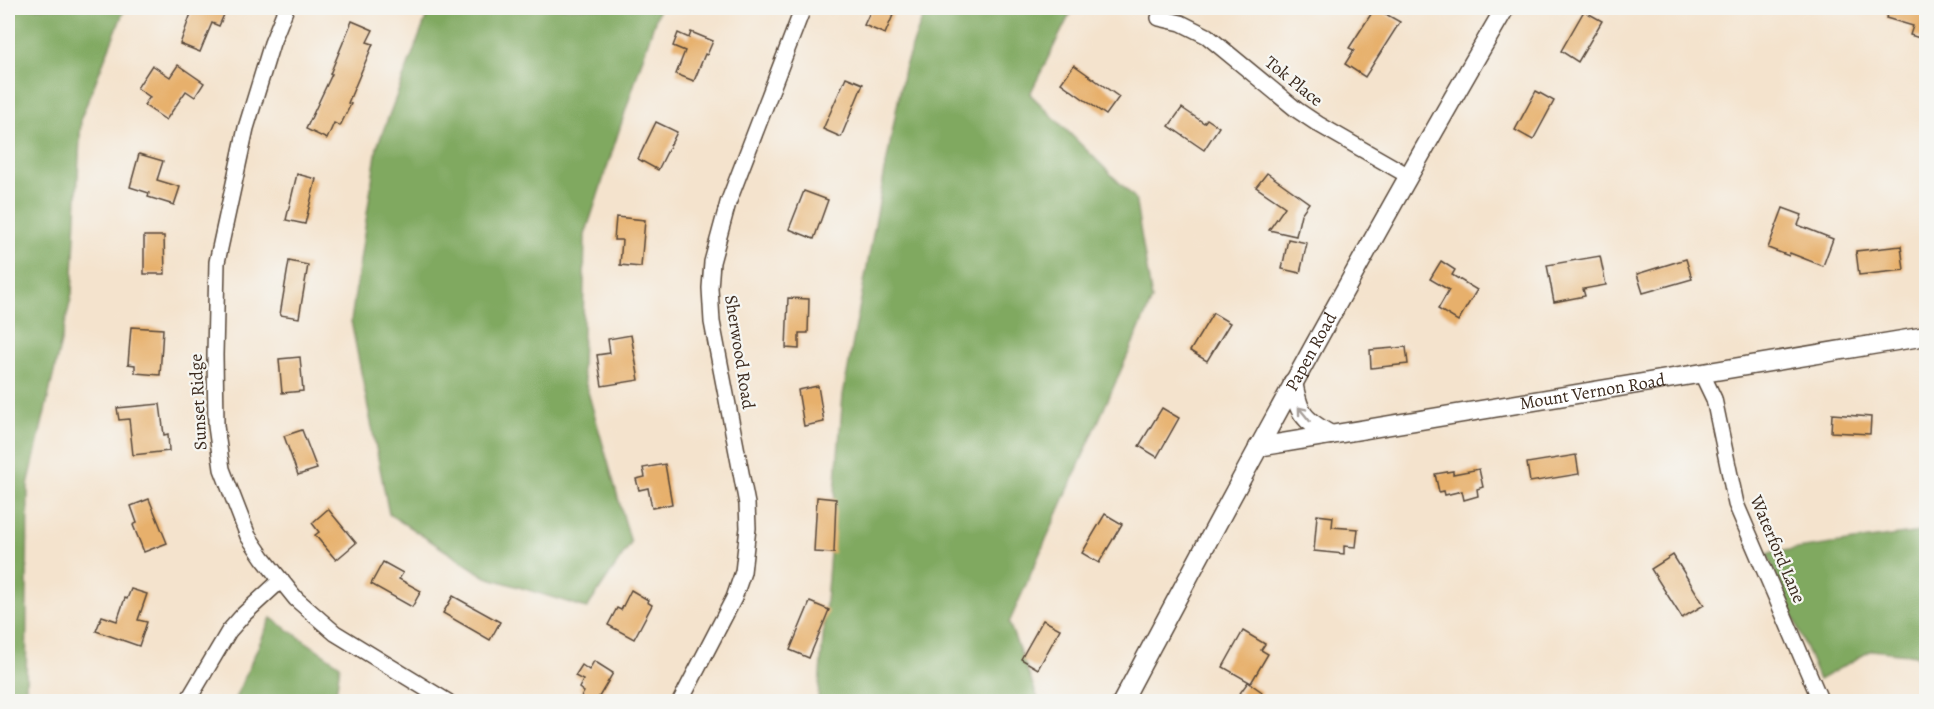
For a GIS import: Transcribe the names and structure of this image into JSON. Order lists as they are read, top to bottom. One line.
{"streets":{"street":["Tok Place","Sherwood Road","Papen Road","Mount Vernon Road","Sunset Ridge","Waterford Lane"]},"crossings":[["Tok Place","Papen Road"],["Papen Road","Mount Vernon Road"],["Mount Vernon Road","Waterford Lane"]]}
